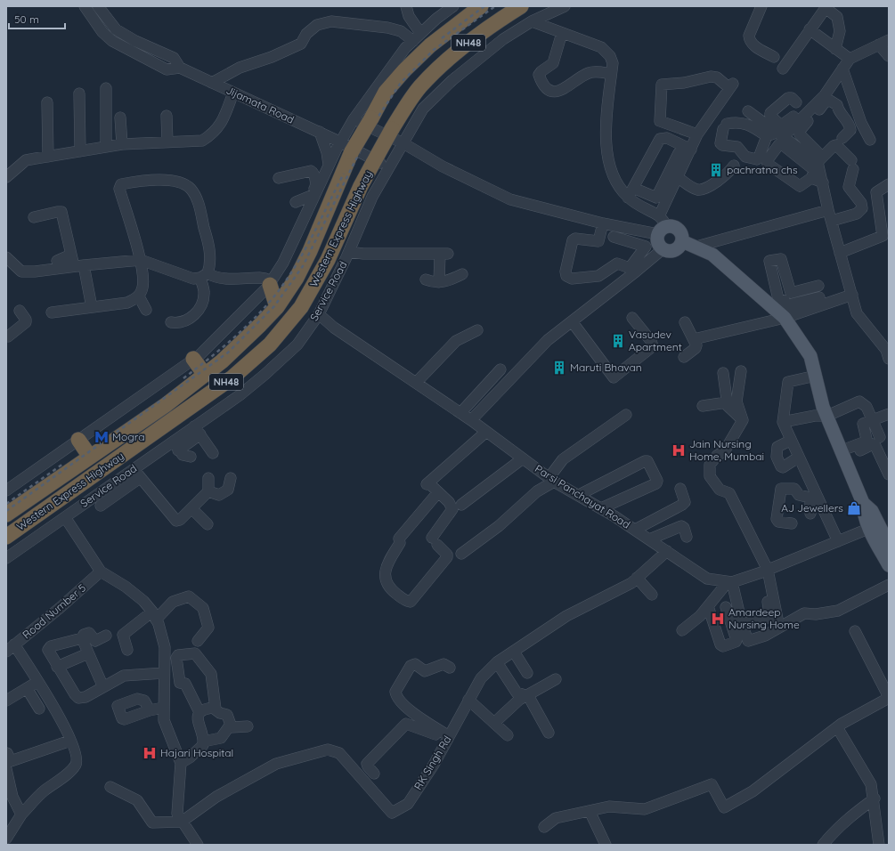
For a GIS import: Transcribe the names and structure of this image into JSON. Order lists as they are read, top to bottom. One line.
{"streets":{"highway":["NH48","Western Express Highway"],"street":["Jijamata Road","Service Road","Parsi Panchayat Road","Road Number 5","RK Singh Rd"]},"crossings":[["Jijamata Road","Western Express Highway"],["Jijamata Road","Service Road"],["Service Road","Parsi Panchayat Road"],["Parsi Panchayat Road","RK Singh Rd"]],"places":{"building":["pachratna chs","Vasudev Apartment","Maruti Bhavan"],"metro station":["Mogra"],"hospital":["Jain Nursing Home, Mumbai","Amardeep Nursing Home","Hajari Hospital"],"shop":["AJ Jewellers"]},"scale_bar":"50 m"}
